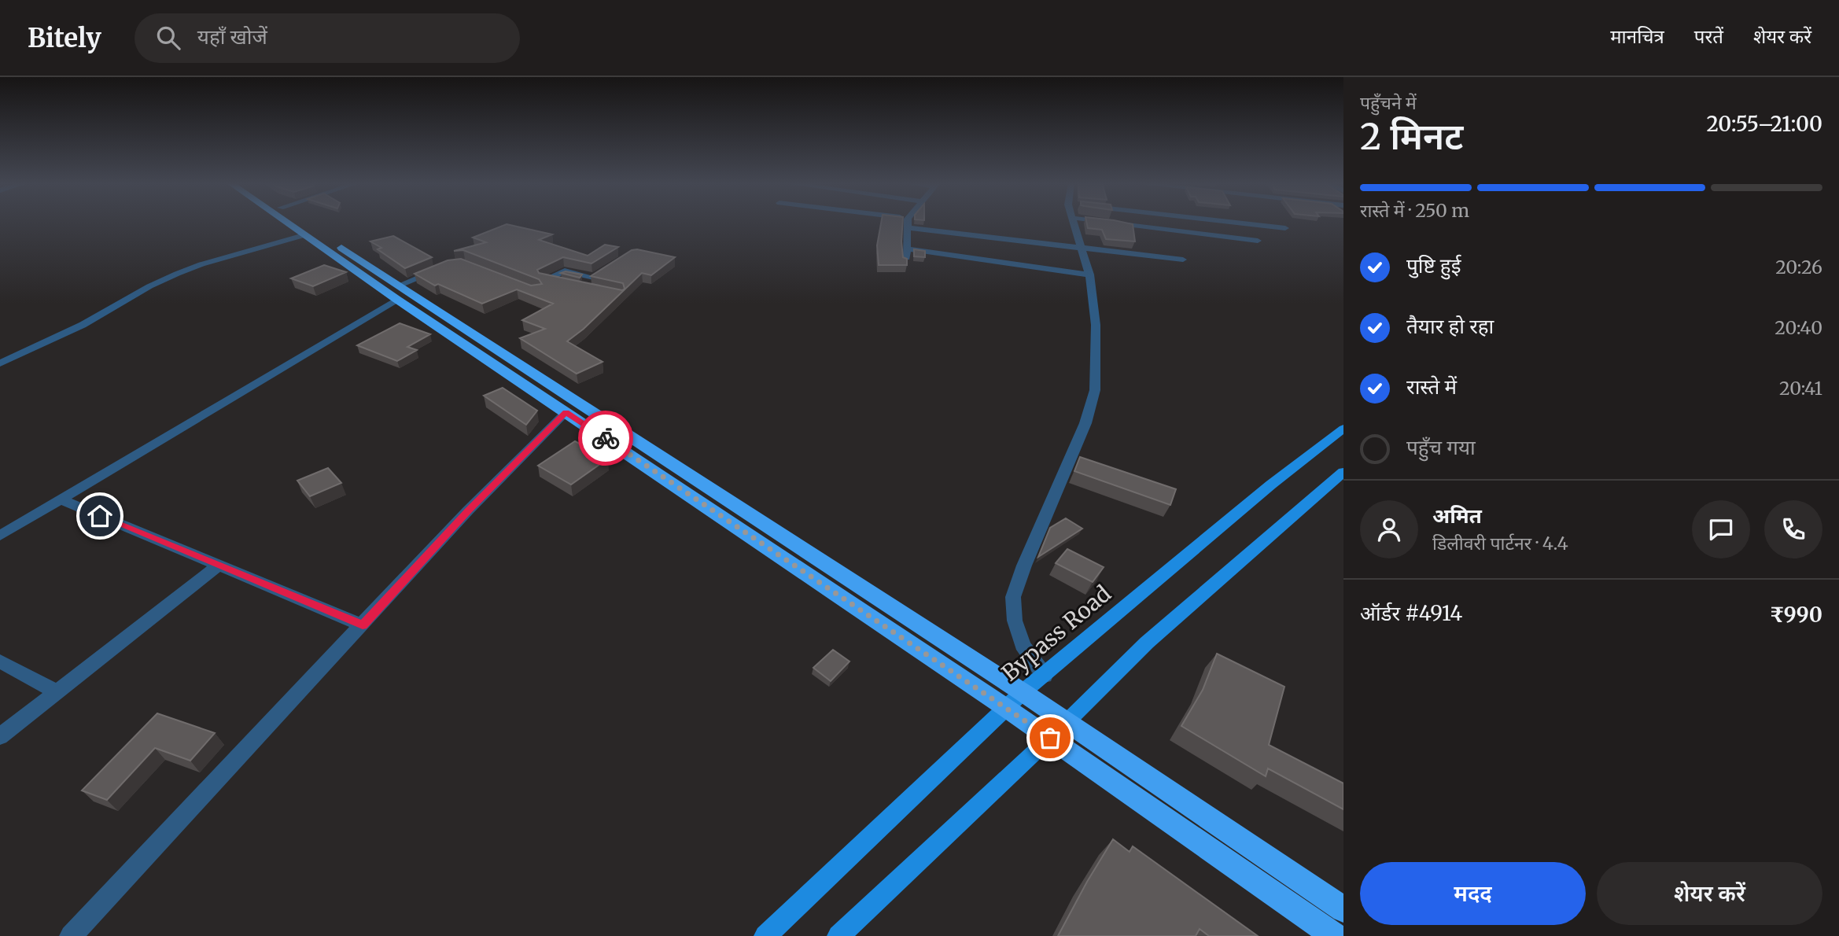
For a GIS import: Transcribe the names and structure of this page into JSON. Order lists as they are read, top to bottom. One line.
{"streets":{"main road":["Bypass Road"]},"page":{"header":"Bitely","search":"यहाँ खोजें","nav":["मानचित्र","परतें","शेयर करें"],"heading":["2 मिनट","पहुँचने में","20:55–21:00"],"panel":["अमित","डिलीवरी पार्टनर · 4.4","ऑर्डर #4914","₹990"],"bar":"रास्ते में · 250 m","list":[["पुष्टि हुई","20:26"],["तैयार हो रहा","20:40"],["रास्ते में","20:41"],"पहुँच गया"],"buttons":["मदद","शेयर करें"]}}
